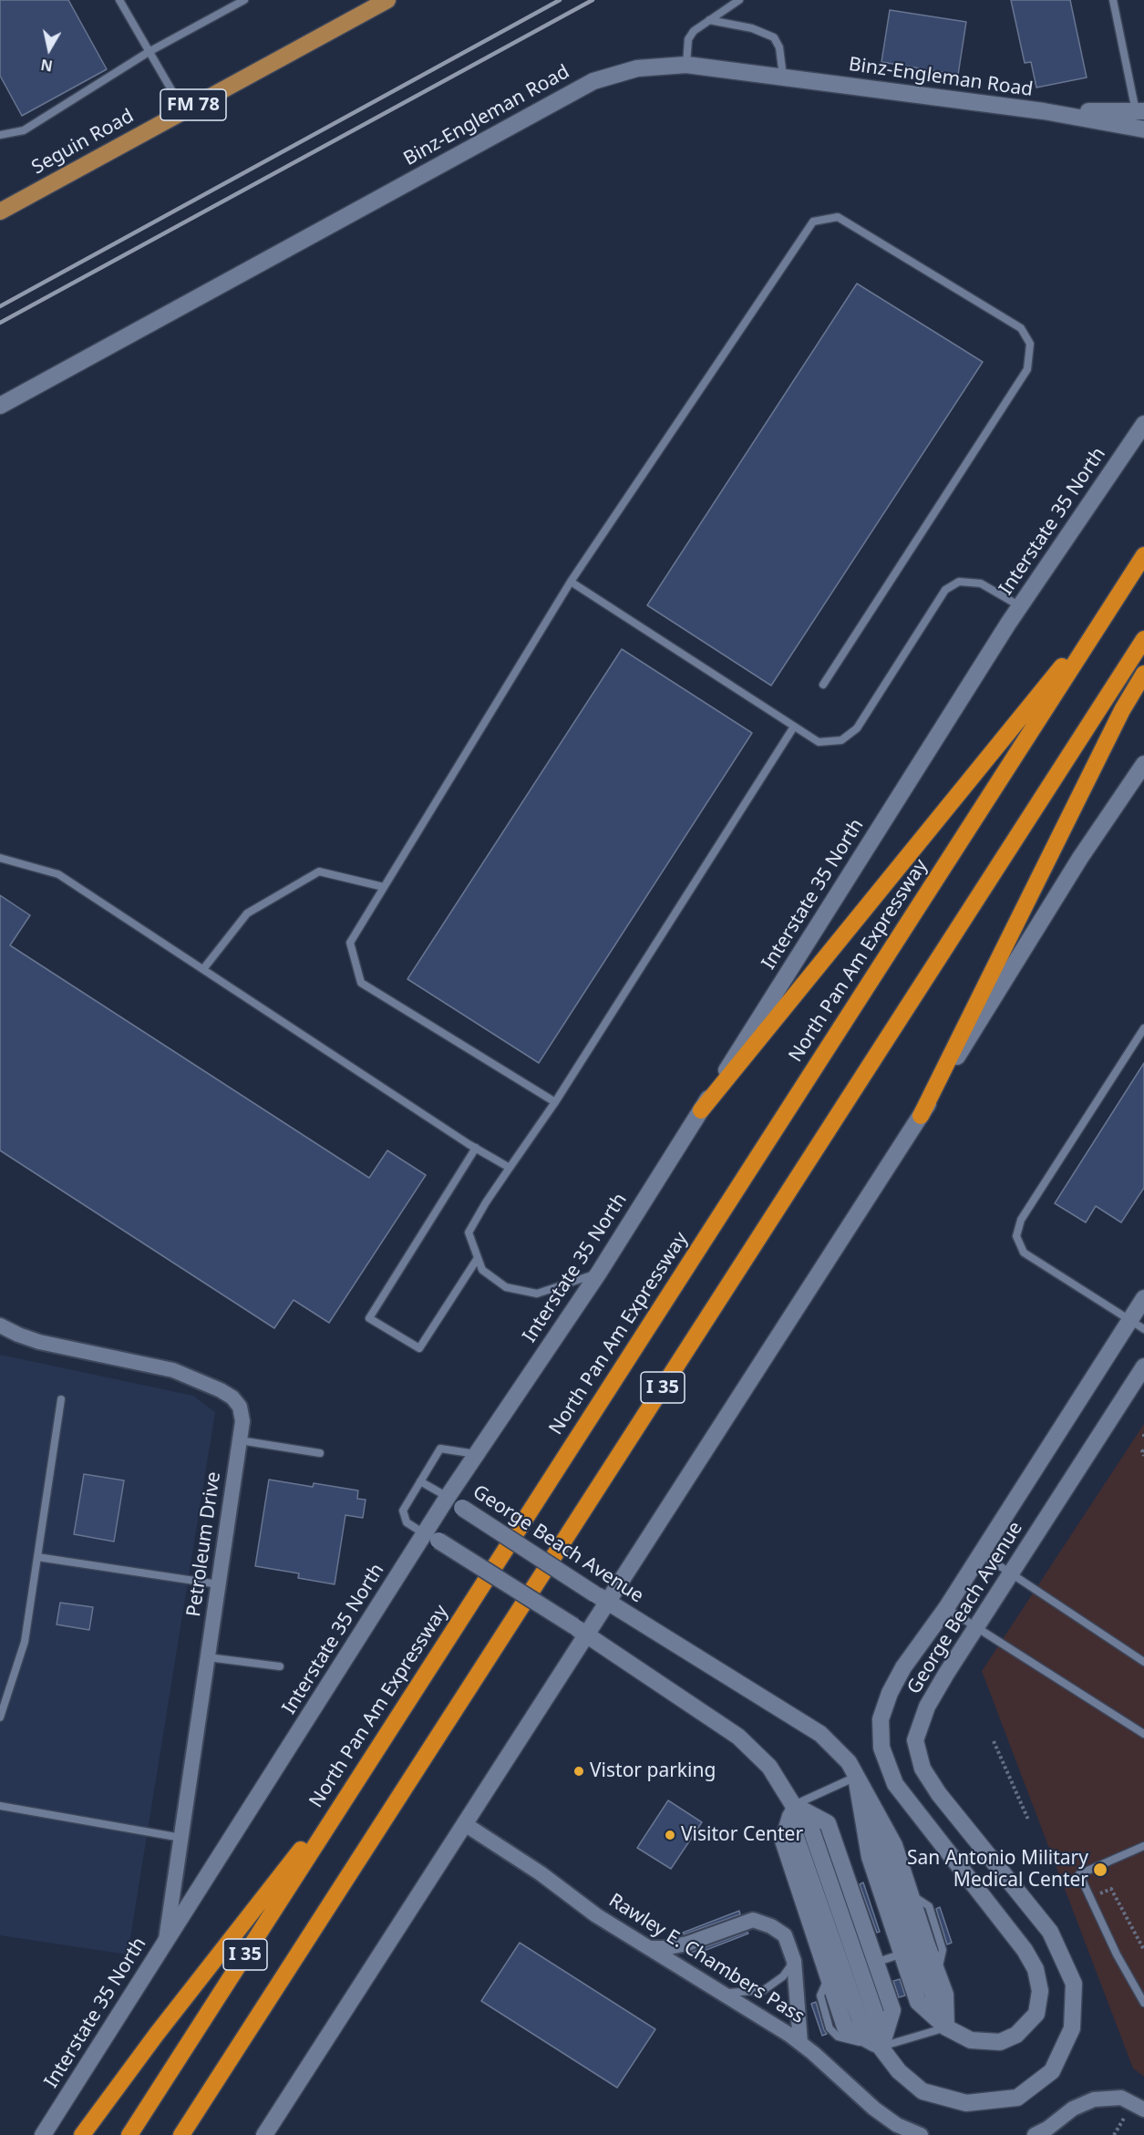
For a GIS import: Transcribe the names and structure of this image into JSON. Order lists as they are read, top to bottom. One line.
{"streets":{"highway":["North Pan Am Expressway","I 35"],"main road":["FM 78","Seguin Road"],"street":["Binz-Engleman Road","Interstate 35 North","Petroleum Drive","George Beach Avenue","Rawley E. Chambers Pass"]},"crossings":[["Interstate 35 North","Petroleum Drive"],["Interstate 35 North","George Beach Avenue"]],"places":["Vistor parking","Visitor Center","San Antonio Military Medical Center"],"north":"bottom"}
